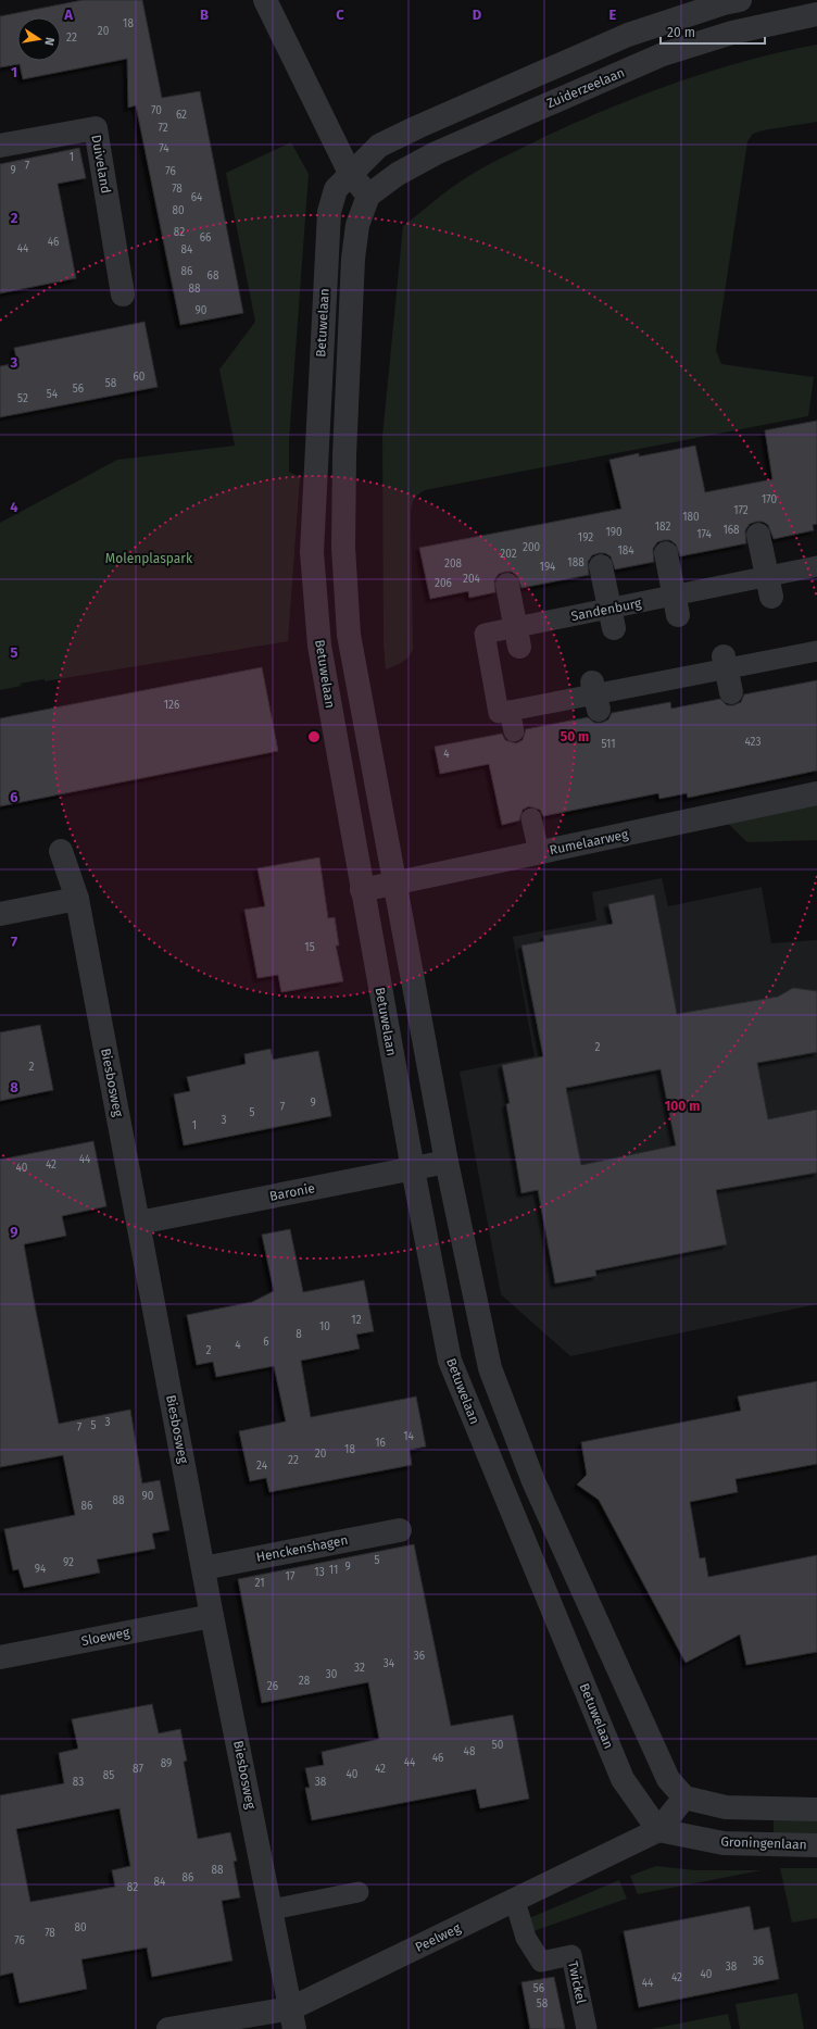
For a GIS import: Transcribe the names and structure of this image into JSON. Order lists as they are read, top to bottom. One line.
{"streets":{"street":["Zuiderzeelaan","Duiveland","Betuwelaan","Rumelaarweg","Biesbosweg","Baronie","Henckenshagen","Sloeweg","Groningenlaan","Peelweg"],"lane":["Sandenburg","Twickel"]},"crossings":[["Zuiderzeelaan","Betuwelaan"],["Betuwelaan","Rumelaarweg"],["Betuwelaan","Baronie"],["Betuwelaan","Groningenlaan"],["Betuwelaan","Peelweg"],["Biesbosweg","Baronie"],["Biesbosweg","Henckenshagen"],["Biesbosweg","Sloeweg"],["Biesbosweg","Peelweg"],["Groningenlaan","Peelweg"],["Peelweg","Twickel"]],"parks":["Molenplaspark"],"house_numbers":["18","20","22","70","62","72","74","1","7","9","76","78","64","80","82","66","46","44","84","86","68","88","90","60","58","56","54","52","170","172","180","182","168","190","174","192","200","184","202","188","208","194","204","206","126","423","511","4","15","2","2","9","7","5","3","1","44","42","40","12","10","8","6","4","2","3","5","7","14","16","18","20","22","24","90","88","86","5","92","9","94","11","13","17","21","36","34","32","30","28","26","50","48","46","44","89","87","42","40","85","83","38","88","86","84","82","80","78","76","36","38","40","42","44","56","58"],"scale_bar":"20 m","north":"right","grid":{"columns":["A","B","C","D","E"],"rows":["1","2","3","4","5","6","7","8","9"]},"rings":["50 m","100 m"]}
